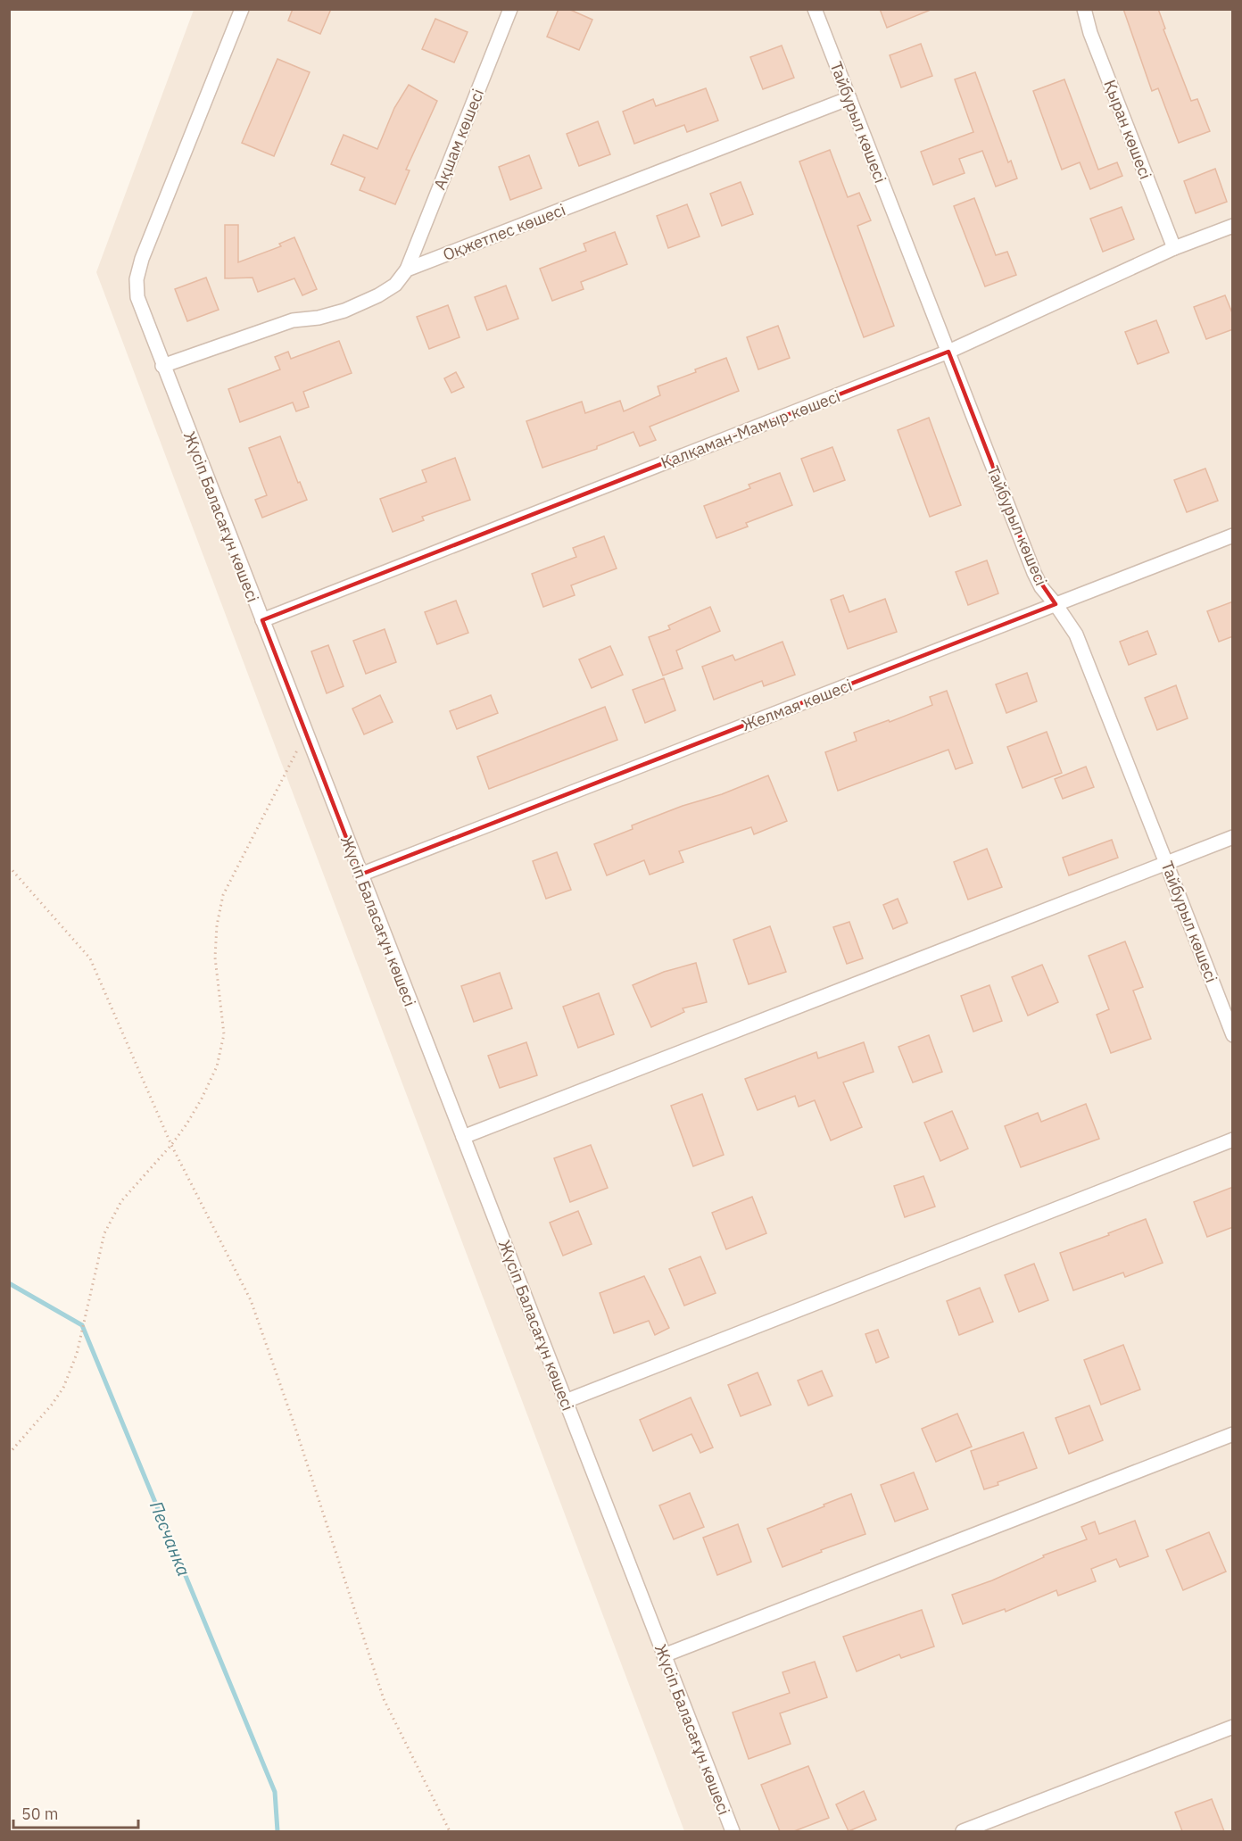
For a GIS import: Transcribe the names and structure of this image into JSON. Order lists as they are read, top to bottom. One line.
{"streets":{"street":["Тайбурыл көшесі","Қыран көшесі","Ақшам көшесі","Оқжетпес көшесі","Қалқаман-Мамыр көшесі","Жүсіп Баласағұн көшесі","Желмая көшесі"]},"crossings":[["Тайбурыл көшесі","Оқжетпес көшесі"],["Тайбурыл көшесі","Қалқаман-Мамыр көшесі"],["Тайбурыл көшесі","Желмая көшесі"],["Қыран көшесі","Қалқаман-Мамыр көшесі"],["Ақшам көшесі","Оқжетпес көшесі"],["Оқжетпес көшесі","Жүсіп Баласағұн көшесі"],["Қалқаман-Мамыр көшесі","Жүсіп Баласағұн көшесі"],["Жүсіп Баласағұн көшесі","Желмая көшесі"]],"water":["Песчанка"],"scale_bar":"50 m"}
